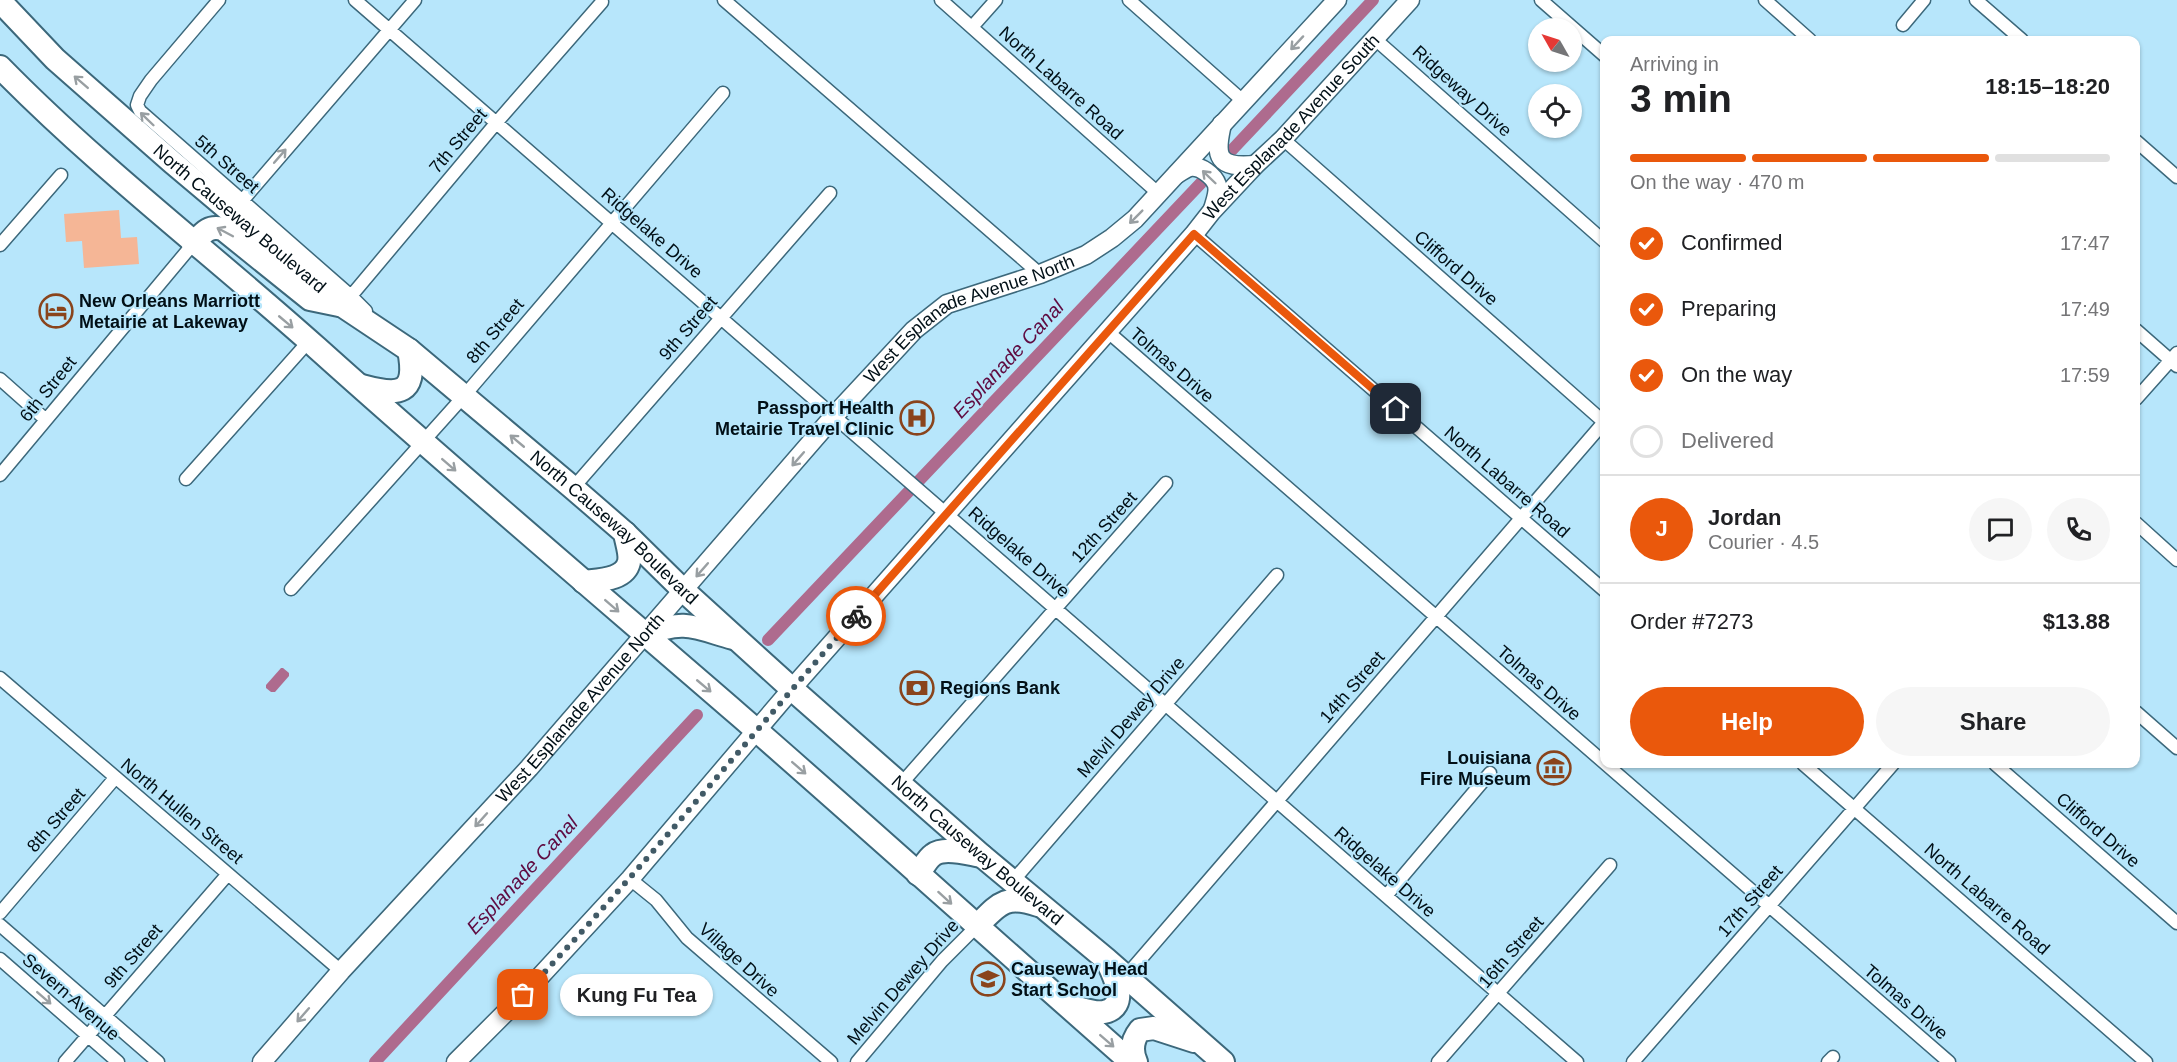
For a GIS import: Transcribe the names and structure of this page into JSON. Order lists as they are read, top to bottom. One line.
{"streets":{"highway":["North Causeway Boulevard"],"main road":["West Esplanade Avenue South","West Esplanade Avenue North"],"street":["North Labarre Road","Ridgeway Drive","7th Street","5th Street","Ridgelake Drive","Clifford Drive","9th Street","8th Street","Tolmas Drive","6th Street","12th Street","14th Street","Melvil Dewey Drive","North Hullen Street","17th Street","16th Street","Village Drive","Melvin Dewey Drive","Severn Avenue"]},"crossings":[["North Labarre Road","West Esplanade Avenue South"],["North Labarre Road","West Esplanade Avenue North"],["North Labarre Road","14th Street"],["North Labarre Road","17th Street"],["Ridgeway Drive","West Esplanade Avenue South"],["West Esplanade Avenue South","North Causeway Boulevard"],["West Esplanade Avenue South","Ridgelake Drive"],["West Esplanade Avenue South","Clifford Drive"],["West Esplanade Avenue South","Tolmas Drive"],["West Esplanade Avenue South","Village Drive"],["7th Street","5th Street"],["7th Street","North Causeway Boulevard"],["7th Street","Ridgelake Drive"],["5th Street","North Causeway Boulevard"],["North Causeway Boulevard","West Esplanade Avenue North"],["North Causeway Boulevard","9th Street"],["North Causeway Boulevard","8th Street"],["North Causeway Boulevard","12th Street"],["North Causeway Boulevard","14th Street"],["North Causeway Boulevard","Melvil Dewey Drive"],["Ridgelake Drive","West Esplanade Avenue North"],["Ridgelake Drive","9th Street"],["Ridgelake Drive","8th Street"],["Ridgelake Drive","12th Street"],["Ridgelake Drive","14th Street"],["Ridgelake Drive","Melvil Dewey Drive"],["Ridgelake Drive","16th Street"],["West Esplanade Avenue North","North Hullen Street"],["9th Street","North Hullen Street"],["9th Street","Severn Avenue"],["8th Street","North Hullen Street"],["Tolmas Drive","14th Street"],["Tolmas Drive","17th Street"]],"one_way":["West Esplanade Avenue North"],"water":["Esplanade Canal"],"places":{"hotel":["New Orleans Marriott Metairie at Lakeway"],"hospital":["Passport Health Metairie Travel Clinic"],"bank":["Regions Bank"],"museum":["Louisiana Fire Museum"],"school or university":["Causeway Head Start School"],"other":["Kung Fu Tea"]},"north":"top left","page":{"heading":["3 min","Arriving in","18:15–18:20"],"panel":["Jordan","Courier · 4.5","Order #7273","$13.88"],"bar":"On the way · 470 m","list":[["Confirmed","17:47"],["Preparing","17:49"],["On the way","17:59"],"Delivered"],"round":"J","buttons":["Help","Share"],"bubble":"Kung Fu Tea"}}
